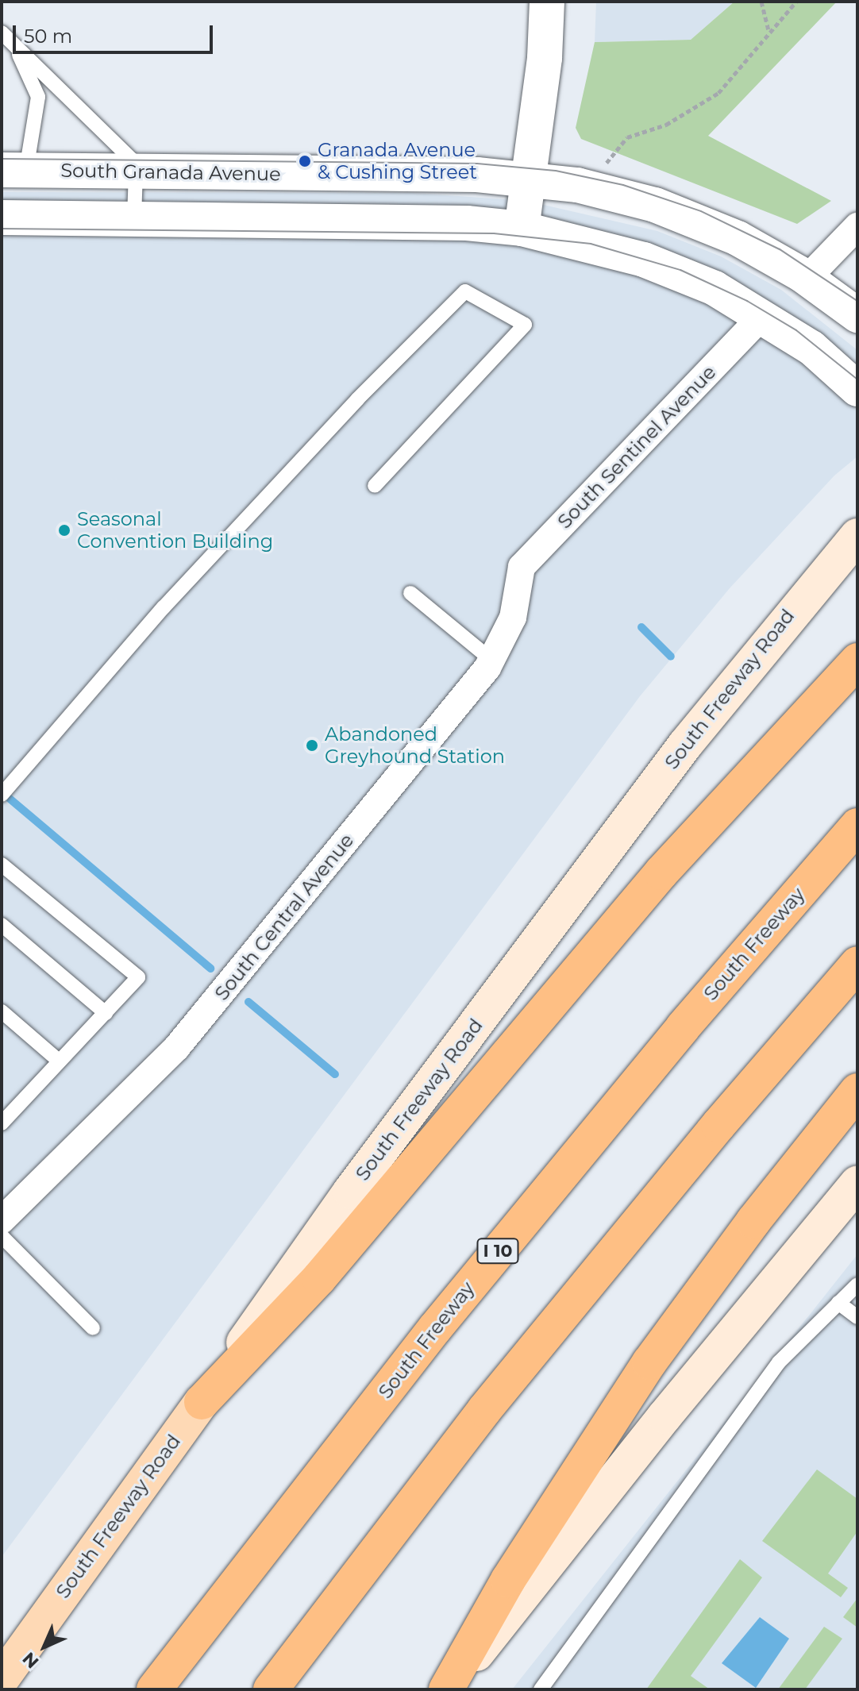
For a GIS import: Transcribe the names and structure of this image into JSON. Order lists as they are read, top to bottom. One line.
{"streets":{"highway":["South Freeway","I 10"],"main road":["South Freeway Road"],"street":["South Granada Avenue","South Sentinel Avenue","South Central Avenue"]},"crossings":[["South Sentinel Avenue","South Central Avenue"]],"places":["Granada Avenue & Cushing Street","Seasonal Convention Building","Abandoned Greyhound Station"],"scale_bar":"50 m","north":"bottom left"}
